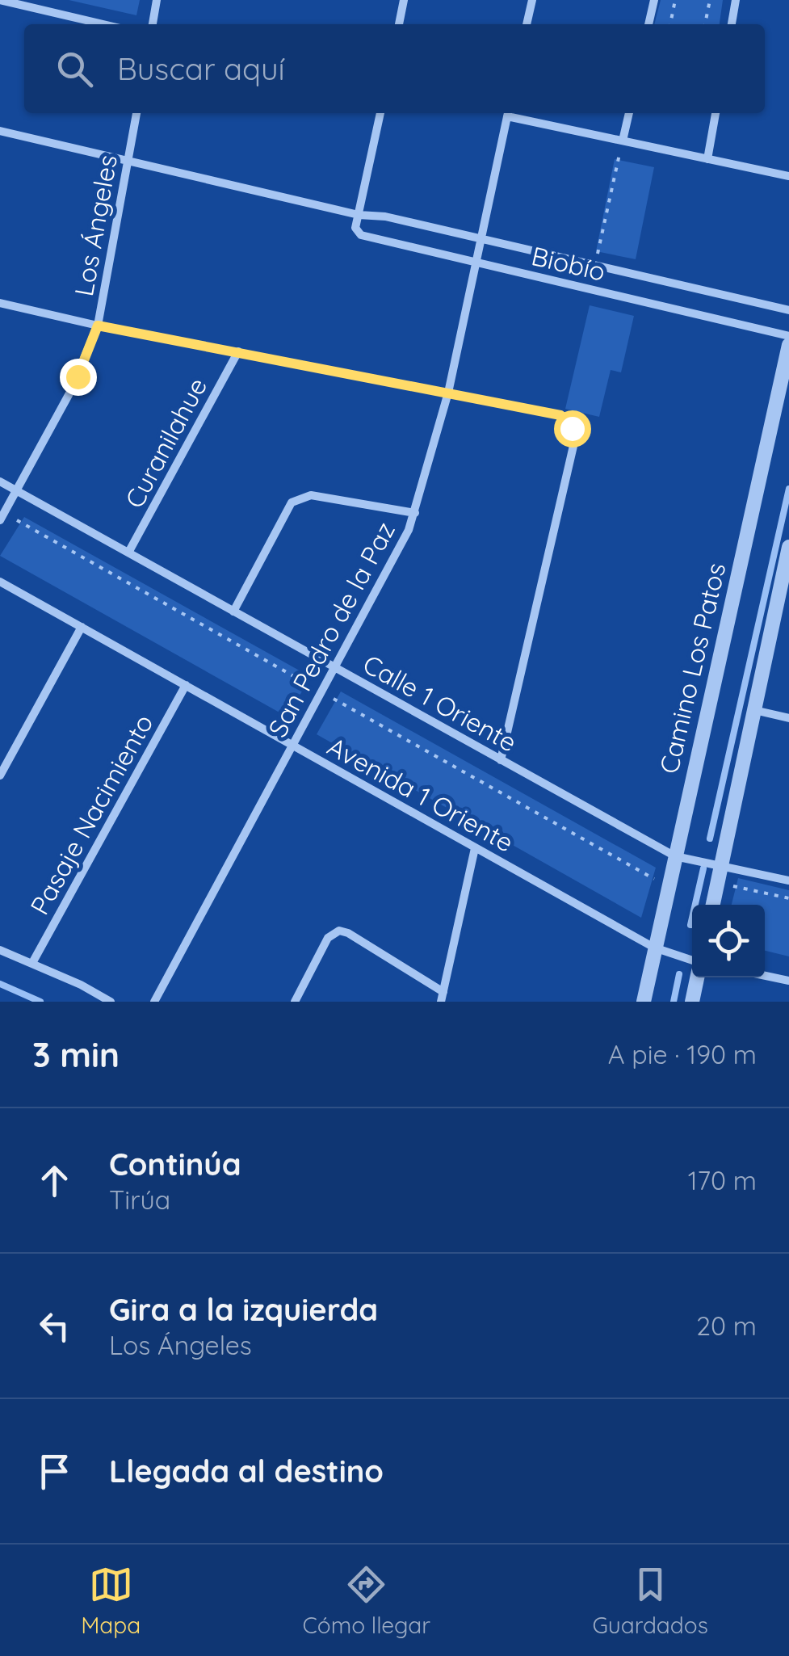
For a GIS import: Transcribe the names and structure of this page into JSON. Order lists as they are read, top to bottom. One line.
{"streets":{"street":["Los Ángeles","Biobío","Curanilahue","San Pedro de la Paz","Camino Los Patos","Calle 1 Oriente","Avenida 1 Oriente","Pasaje Nacimiento"]},"crossings":[["Los Ángeles","Biobío"],["Los Ángeles","Calle 1 Oriente"],["Biobío","San Pedro de la Paz"],["Curanilahue","Calle 1 Oriente"],["San Pedro de la Paz","Calle 1 Oriente"],["San Pedro de la Paz","Avenida 1 Oriente"],["Camino Los Patos","Calle 1 Oriente"],["Camino Los Patos","Avenida 1 Oriente"],["Avenida 1 Oriente","Pasaje Nacimiento"]],"page":{"search":"Buscar aquí","heading":["3 min","A pie · 190 m"],"list":[["Continúa","Tirúa","170 m"],["Gira a la izquierda","Los Ángeles","20 m"],"Llegada al destino"],"nav":["Mapa","Cómo llegar","Guardados"]}}
